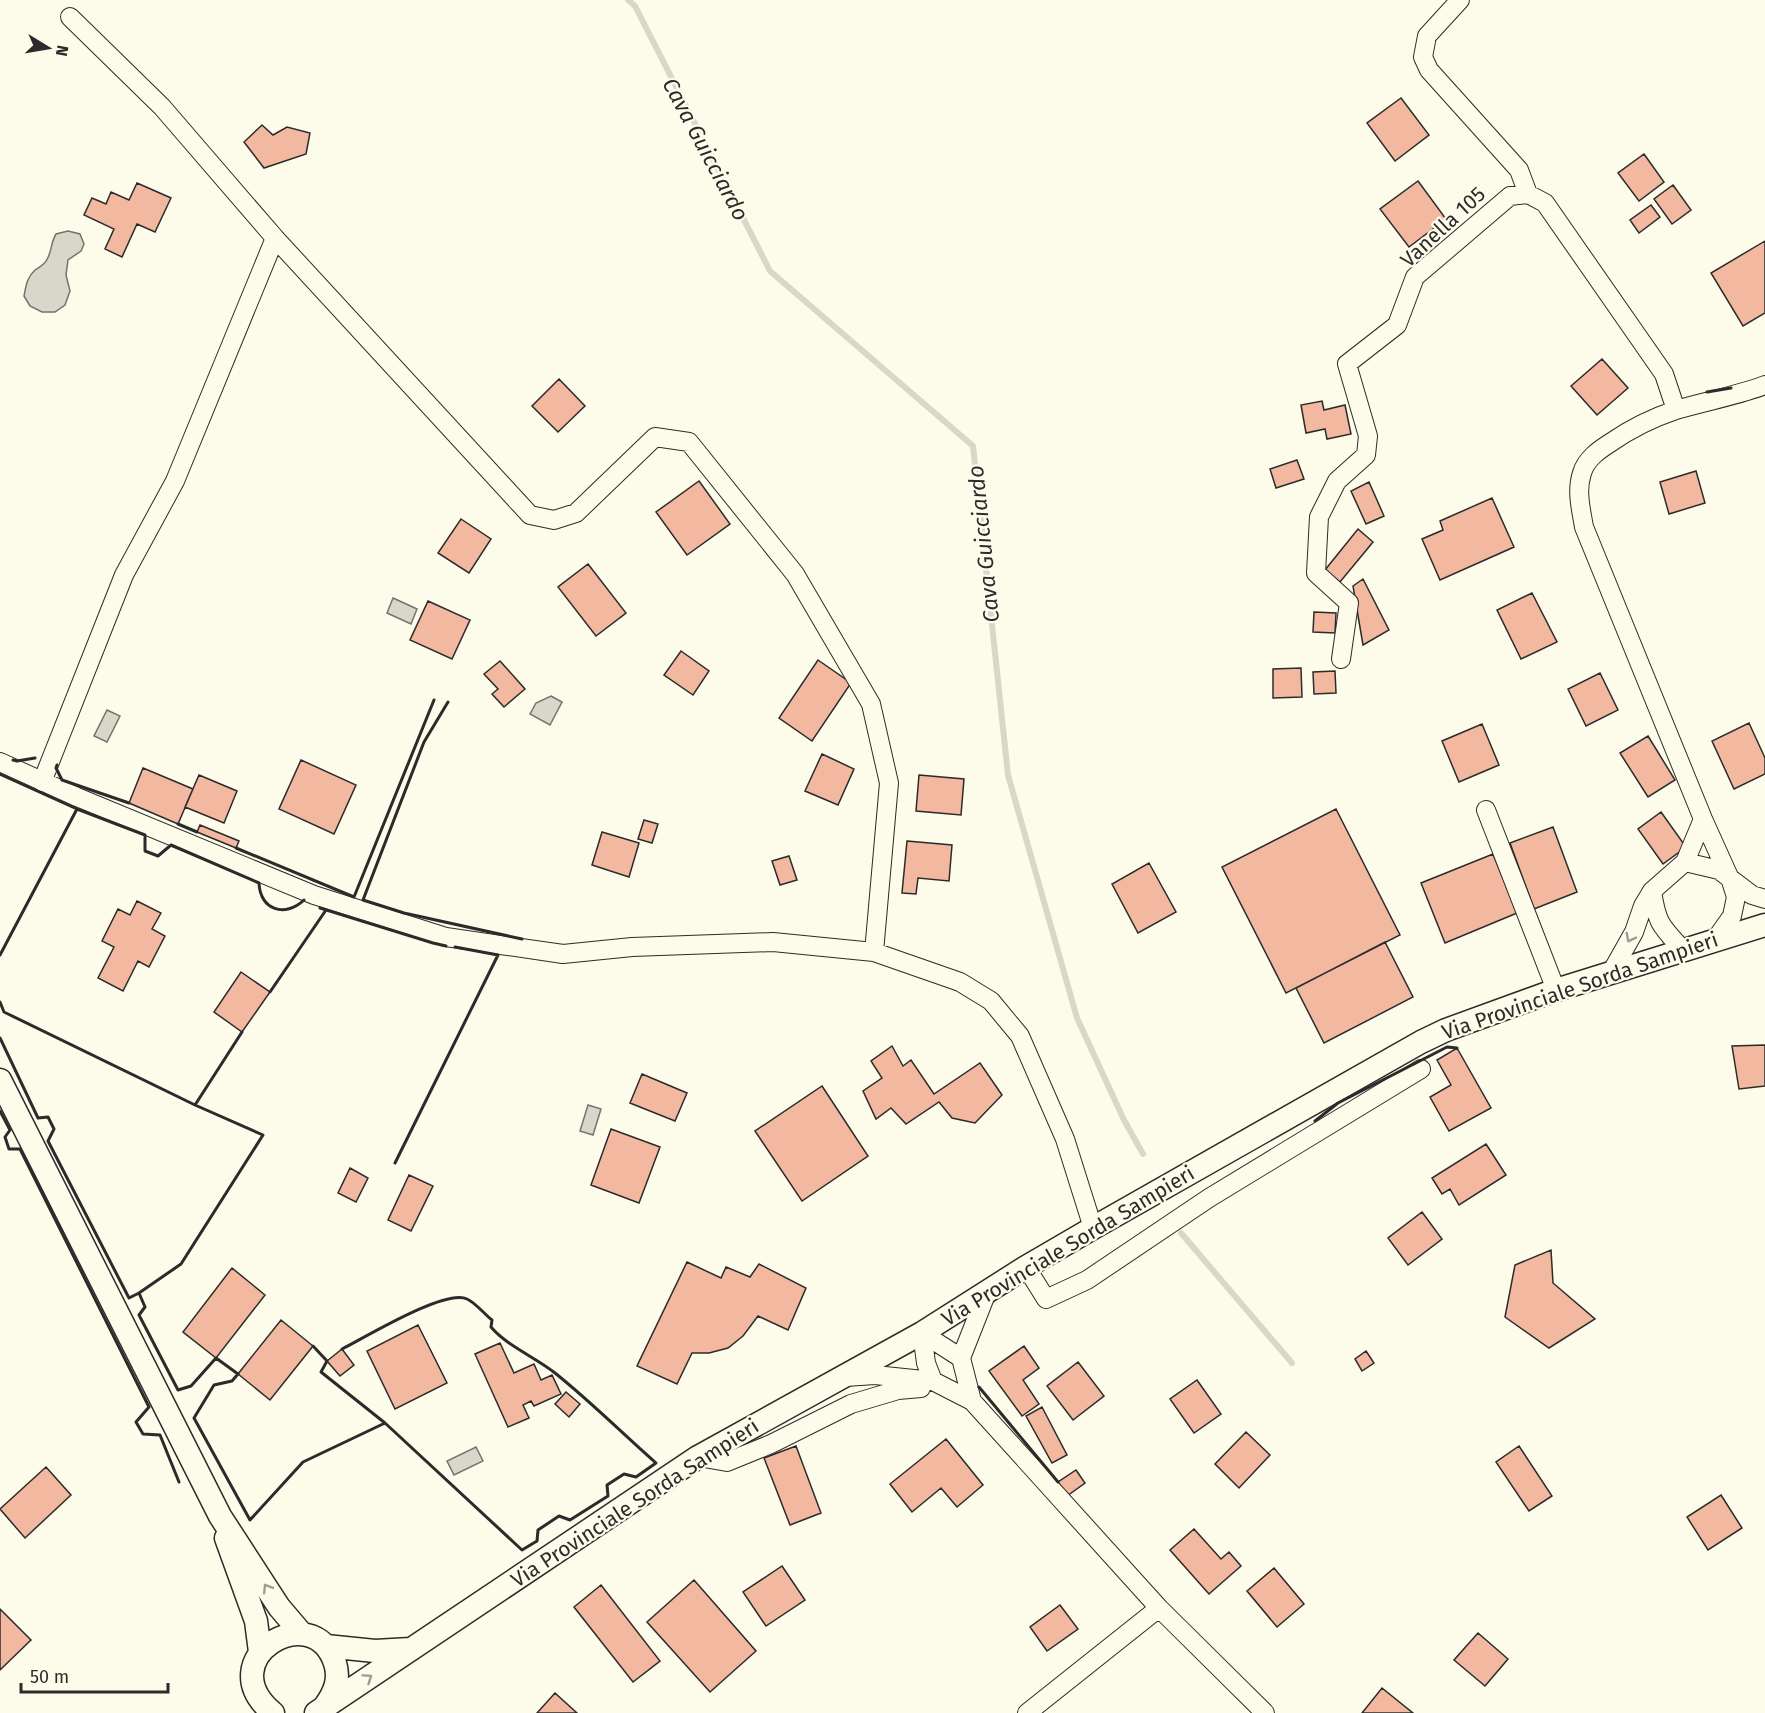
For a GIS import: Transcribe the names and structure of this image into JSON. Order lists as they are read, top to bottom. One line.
{"streets":{"street":["Vanella 105","Via Provinciale Sorda Sampieri"]},"water":["Cava Guicciardo"],"scale_bar":"50 m","north":"right"}
